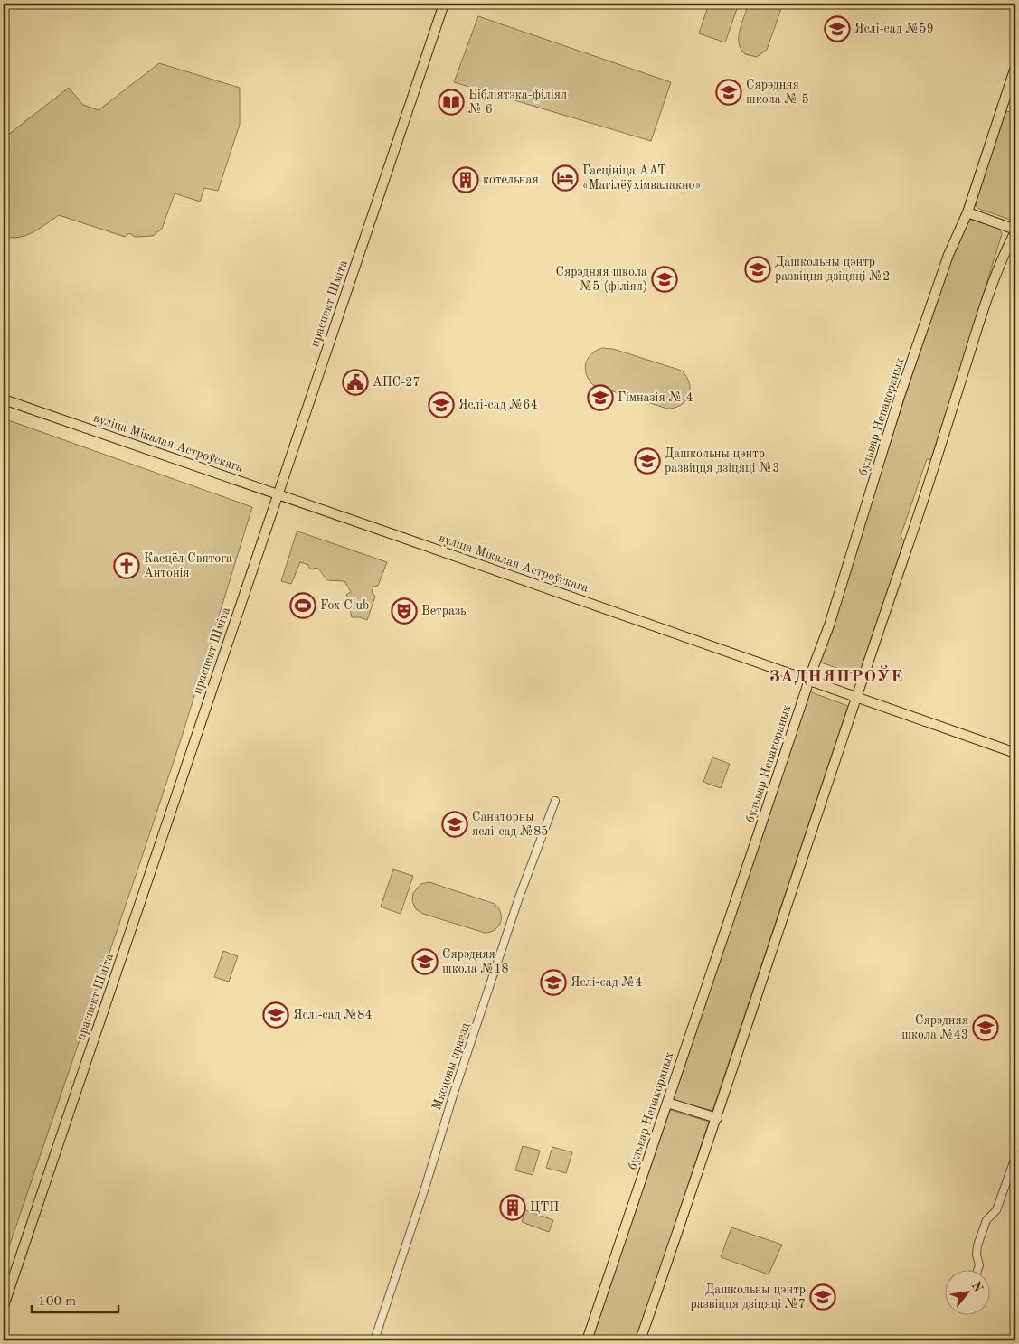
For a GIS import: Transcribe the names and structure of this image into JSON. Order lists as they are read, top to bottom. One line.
{"streets":{"main road":["праспект Шміта","бульвар Непакораных","вуліца Мікалая Астроўскага"],"street":["Мясцовы праезд"]},"crossings":[["праспект Шміта","вуліца Мікалая Астроўскага"],["бульвар Непакораных","вуліца Мікалая Астроўскага"]],"districts":["ЗАДНЯПРОЎЕ"],"places":{"school or university":["Яслі-сад №59","Сярэдняя школа № 5","Дашкольны цэнтр развіцця дзіцяці №2","Сярэдняя школа №5 (філіял)","Гімназія № 4","Яслі-сад №64","Дашкольны цэнтр развіцця дзіцяці №3","Санаторны яслі-сад №85","Сярэдняя школа №18","Яслі-сад №4","Яслі-сад №84","Сярэдняя школа №43","Дашкольны цэнтр развіцця дзіцяці №7"],"library":["Бібліятэка-філіял № 6"],"hotel":["Гасцініца ААТ «Магілёўхімвалакно»"],"building":["котельная","ЦТП"],"public building":["АПС-27"],"church":["Касцёл Святога Антонія"],"sports":["Fox Club"],"theatre":["Ветразь"]},"scale_bar":"100 m","north":"top right"}
